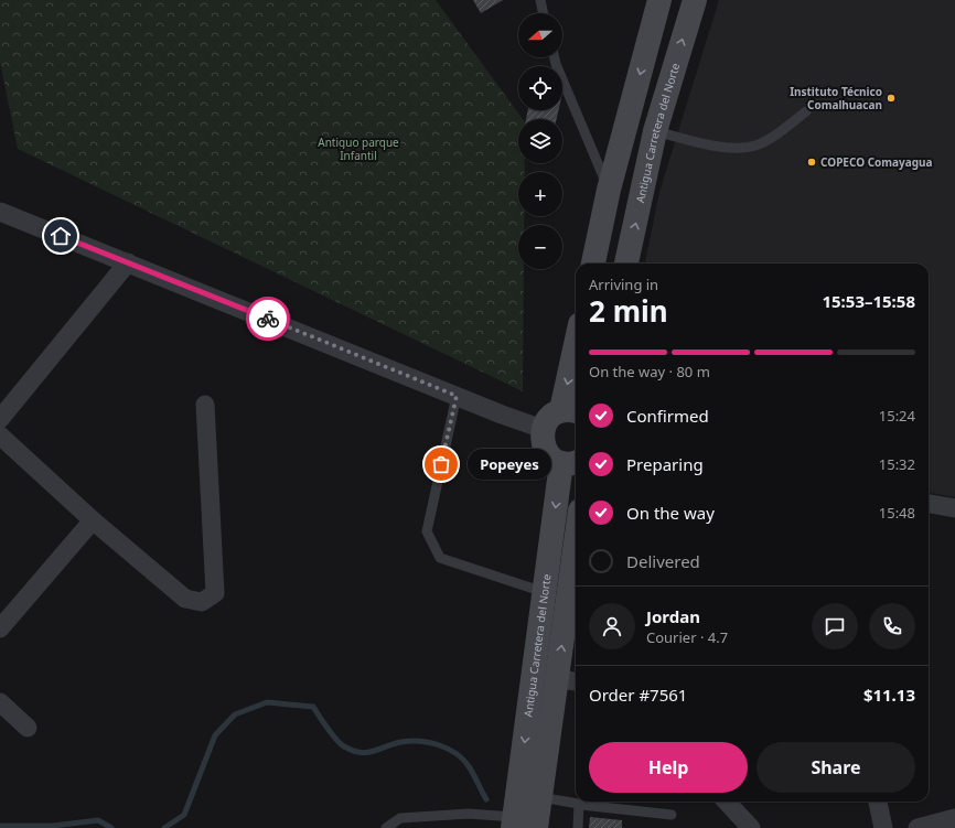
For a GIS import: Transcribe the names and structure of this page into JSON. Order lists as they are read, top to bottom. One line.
{"streets":{"main road":["Antigua Carretera del Norte"]},"parks":["Antiguo parque Infantil"],"places":["Instituto Técnico Comalhuacan","COPECO Comayagua","Popeyes"],"north":"left","page":{"map_buttons":["+","−"],"heading":["2 min","Arriving in","15:53–15:58"],"panel":["Jordan","Courier · 4.7","Order #7561","$11.13"],"bar":"On the way · 80 m","list":[["Confirmed","15:24"],["Preparing","15:32"],["On the way","15:48"],"Delivered"],"bubble":"Popeyes","buttons":["Help","Share"]}}
